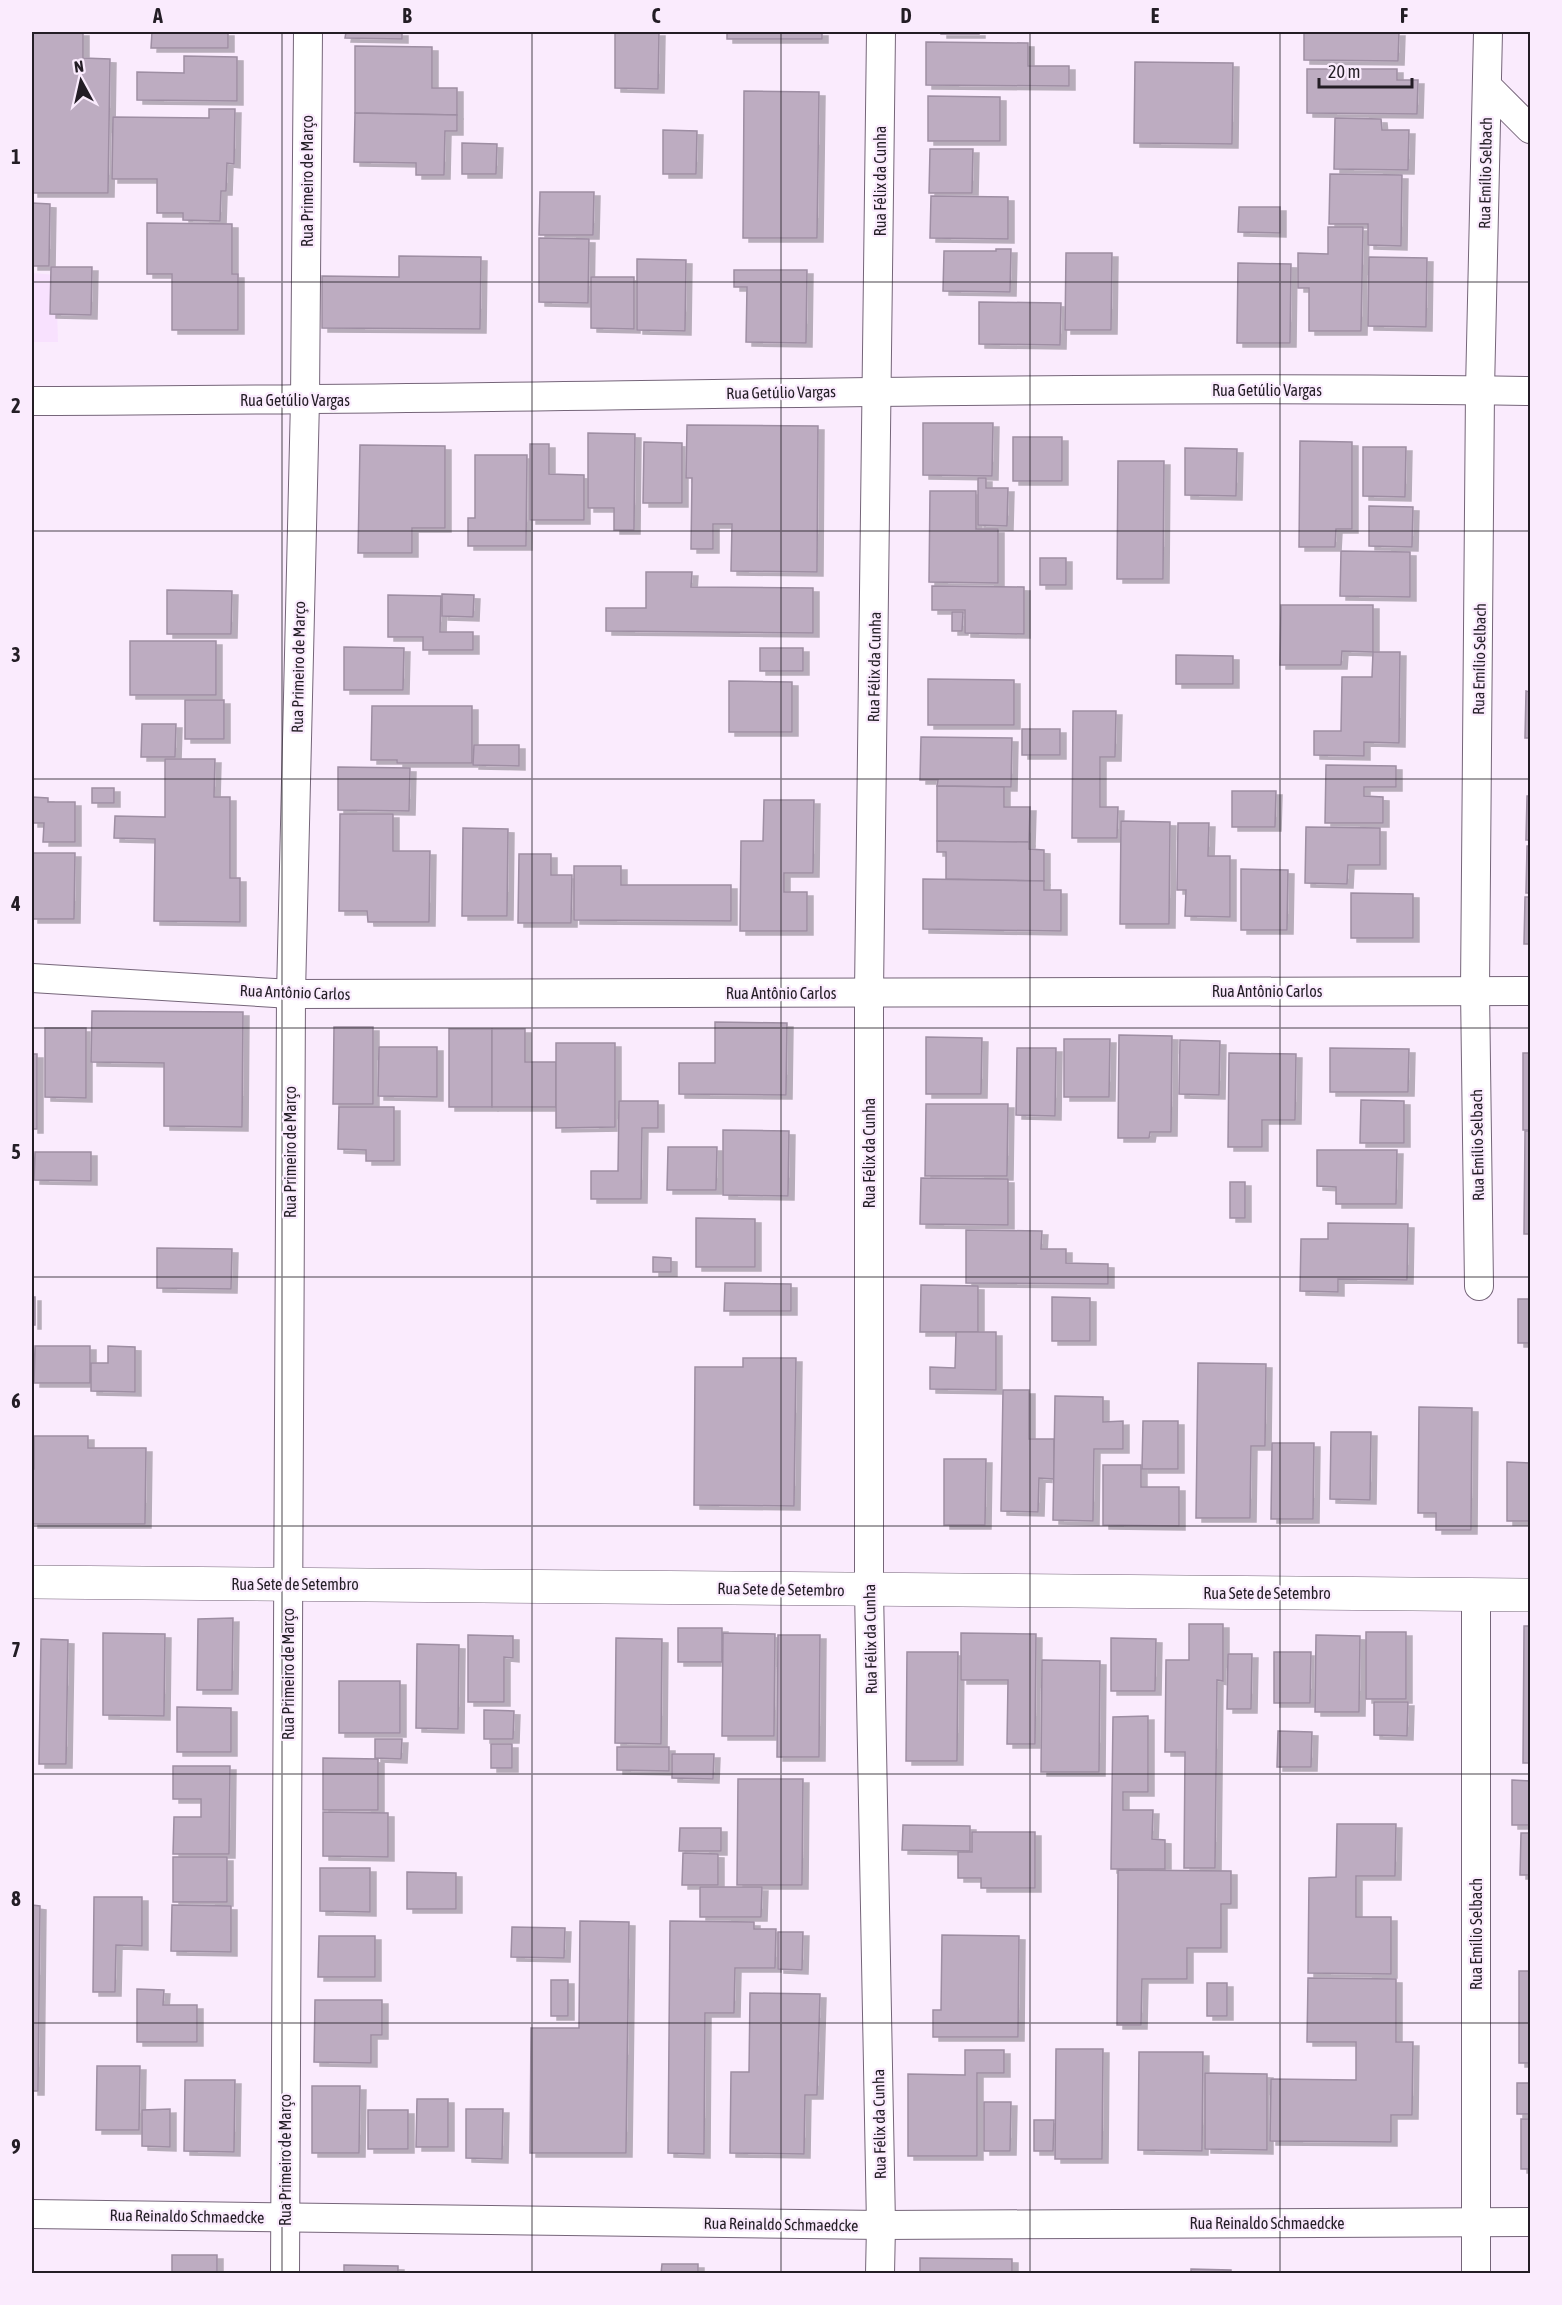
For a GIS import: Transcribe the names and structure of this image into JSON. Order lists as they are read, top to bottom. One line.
{"streets":{"main road":["Rua Sete de Setembro"],"street":["Rua Emílio Selbach","Rua Primeiro de Março","Rua Félix da Cunha","Rua Getúlio Vargas","Rua Antônio Carlos","Rua Reinaldo Schmaedcke"]},"crossings":[["Rua Emílio Selbach","Rua Getúlio Vargas"],["Rua Emílio Selbach","Rua Antônio Carlos"],["Rua Emílio Selbach","Rua Sete de Setembro"],["Rua Emílio Selbach","Rua Reinaldo Schmaedcke"],["Rua Primeiro de Março","Rua Getúlio Vargas"],["Rua Primeiro de Março","Rua Antônio Carlos"],["Rua Primeiro de Março","Rua Sete de Setembro"],["Rua Primeiro de Março","Rua Reinaldo Schmaedcke"],["Rua Félix da Cunha","Rua Getúlio Vargas"],["Rua Félix da Cunha","Rua Antônio Carlos"],["Rua Félix da Cunha","Rua Sete de Setembro"],["Rua Félix da Cunha","Rua Reinaldo Schmaedcke"]],"scale_bar":"20 m","north":"top","grid":{"columns":["A","B","C","D","E","F"],"rows":["1","2","3","4","5","6","7","8","9"]}}
